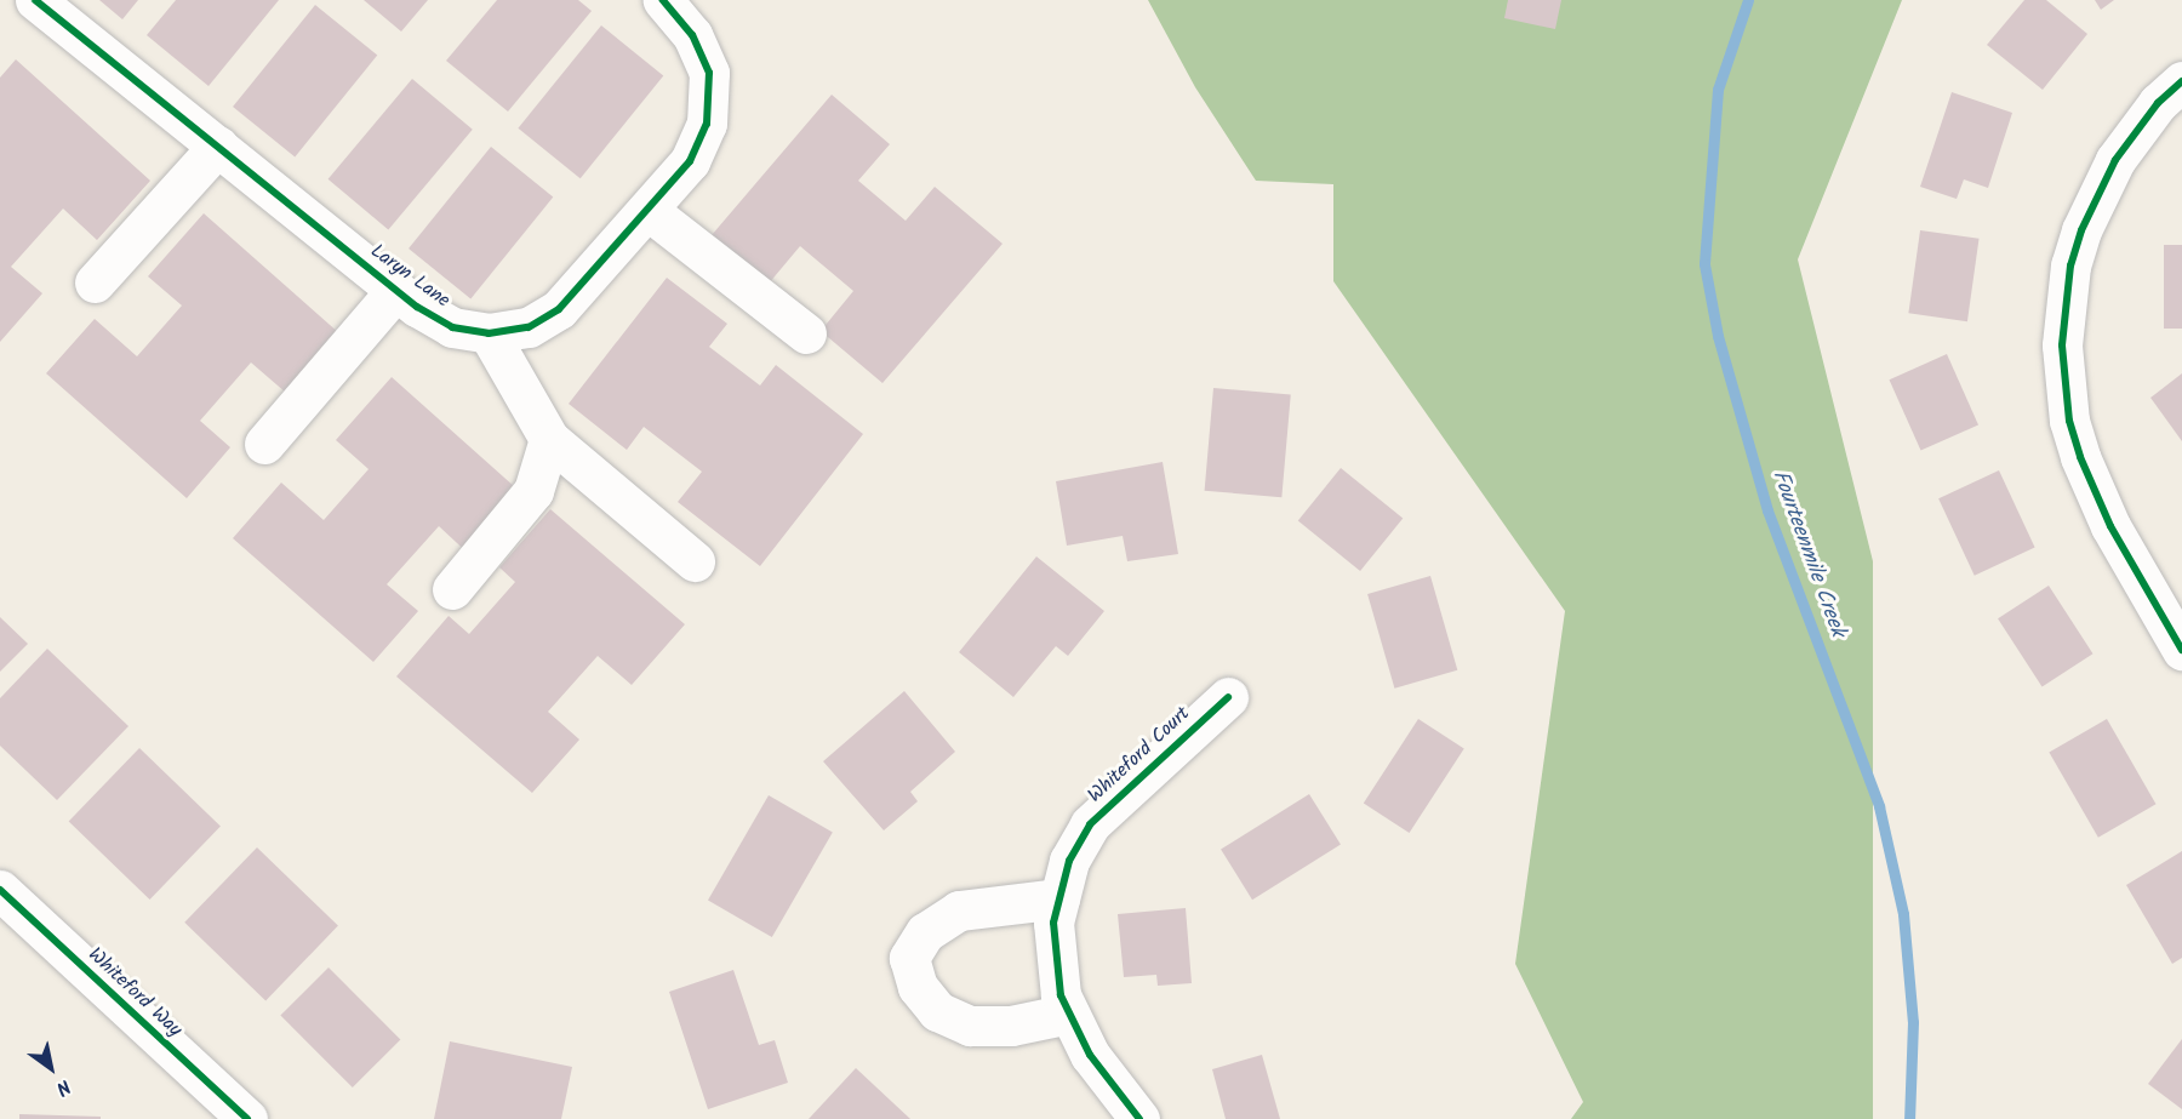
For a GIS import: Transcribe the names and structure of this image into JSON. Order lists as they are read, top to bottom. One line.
{"streets":{"street":["Laryn Lane","Whiteford Court","Whiteford Way"]},"water":["Fourteenmile Creek"],"north":"bottom right"}
